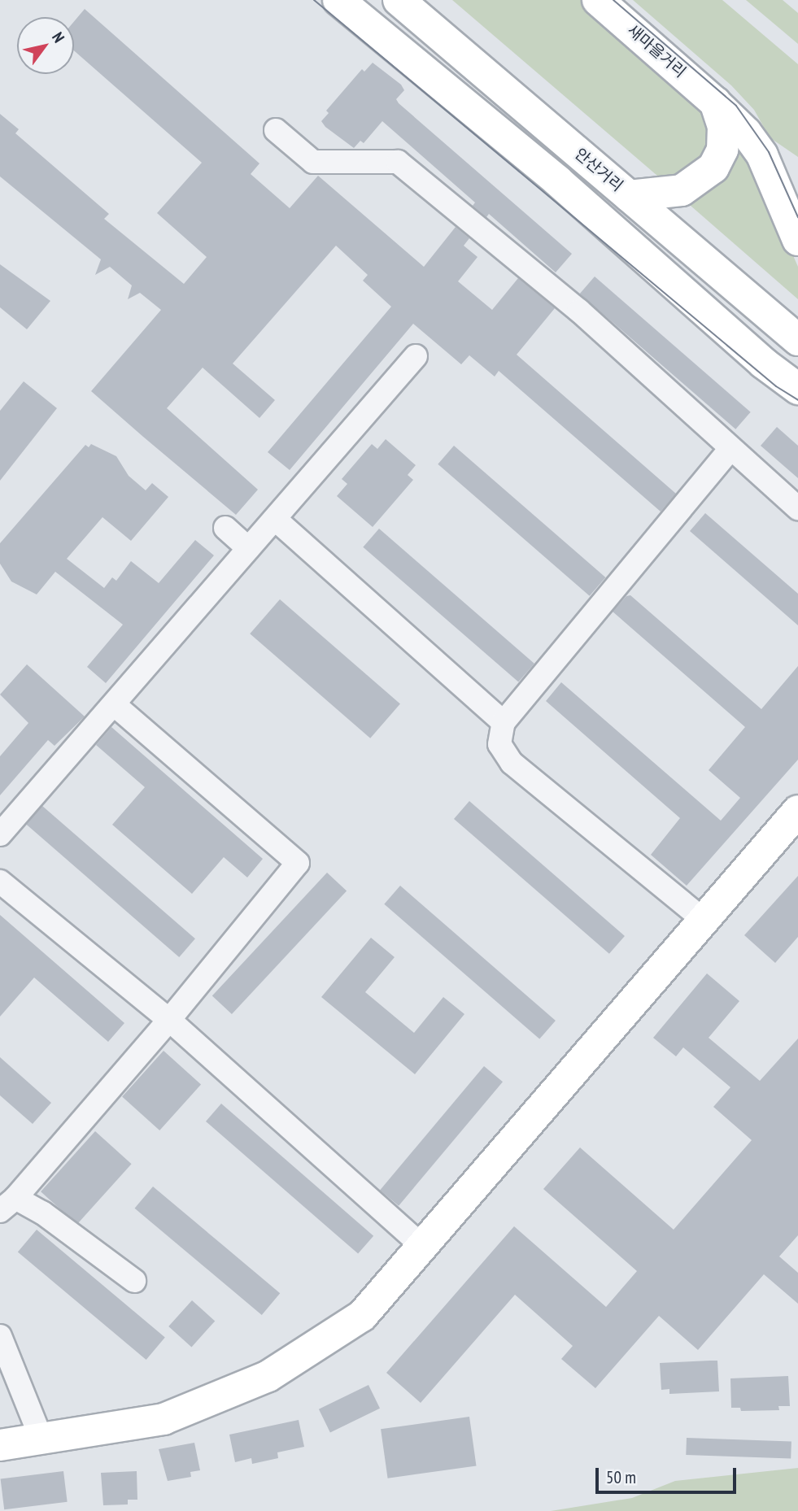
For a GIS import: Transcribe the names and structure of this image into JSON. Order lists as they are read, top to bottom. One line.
{"streets":{"main road":["새마을거리","안산거리"]},"scale_bar":"50 m","north":"top right"}
